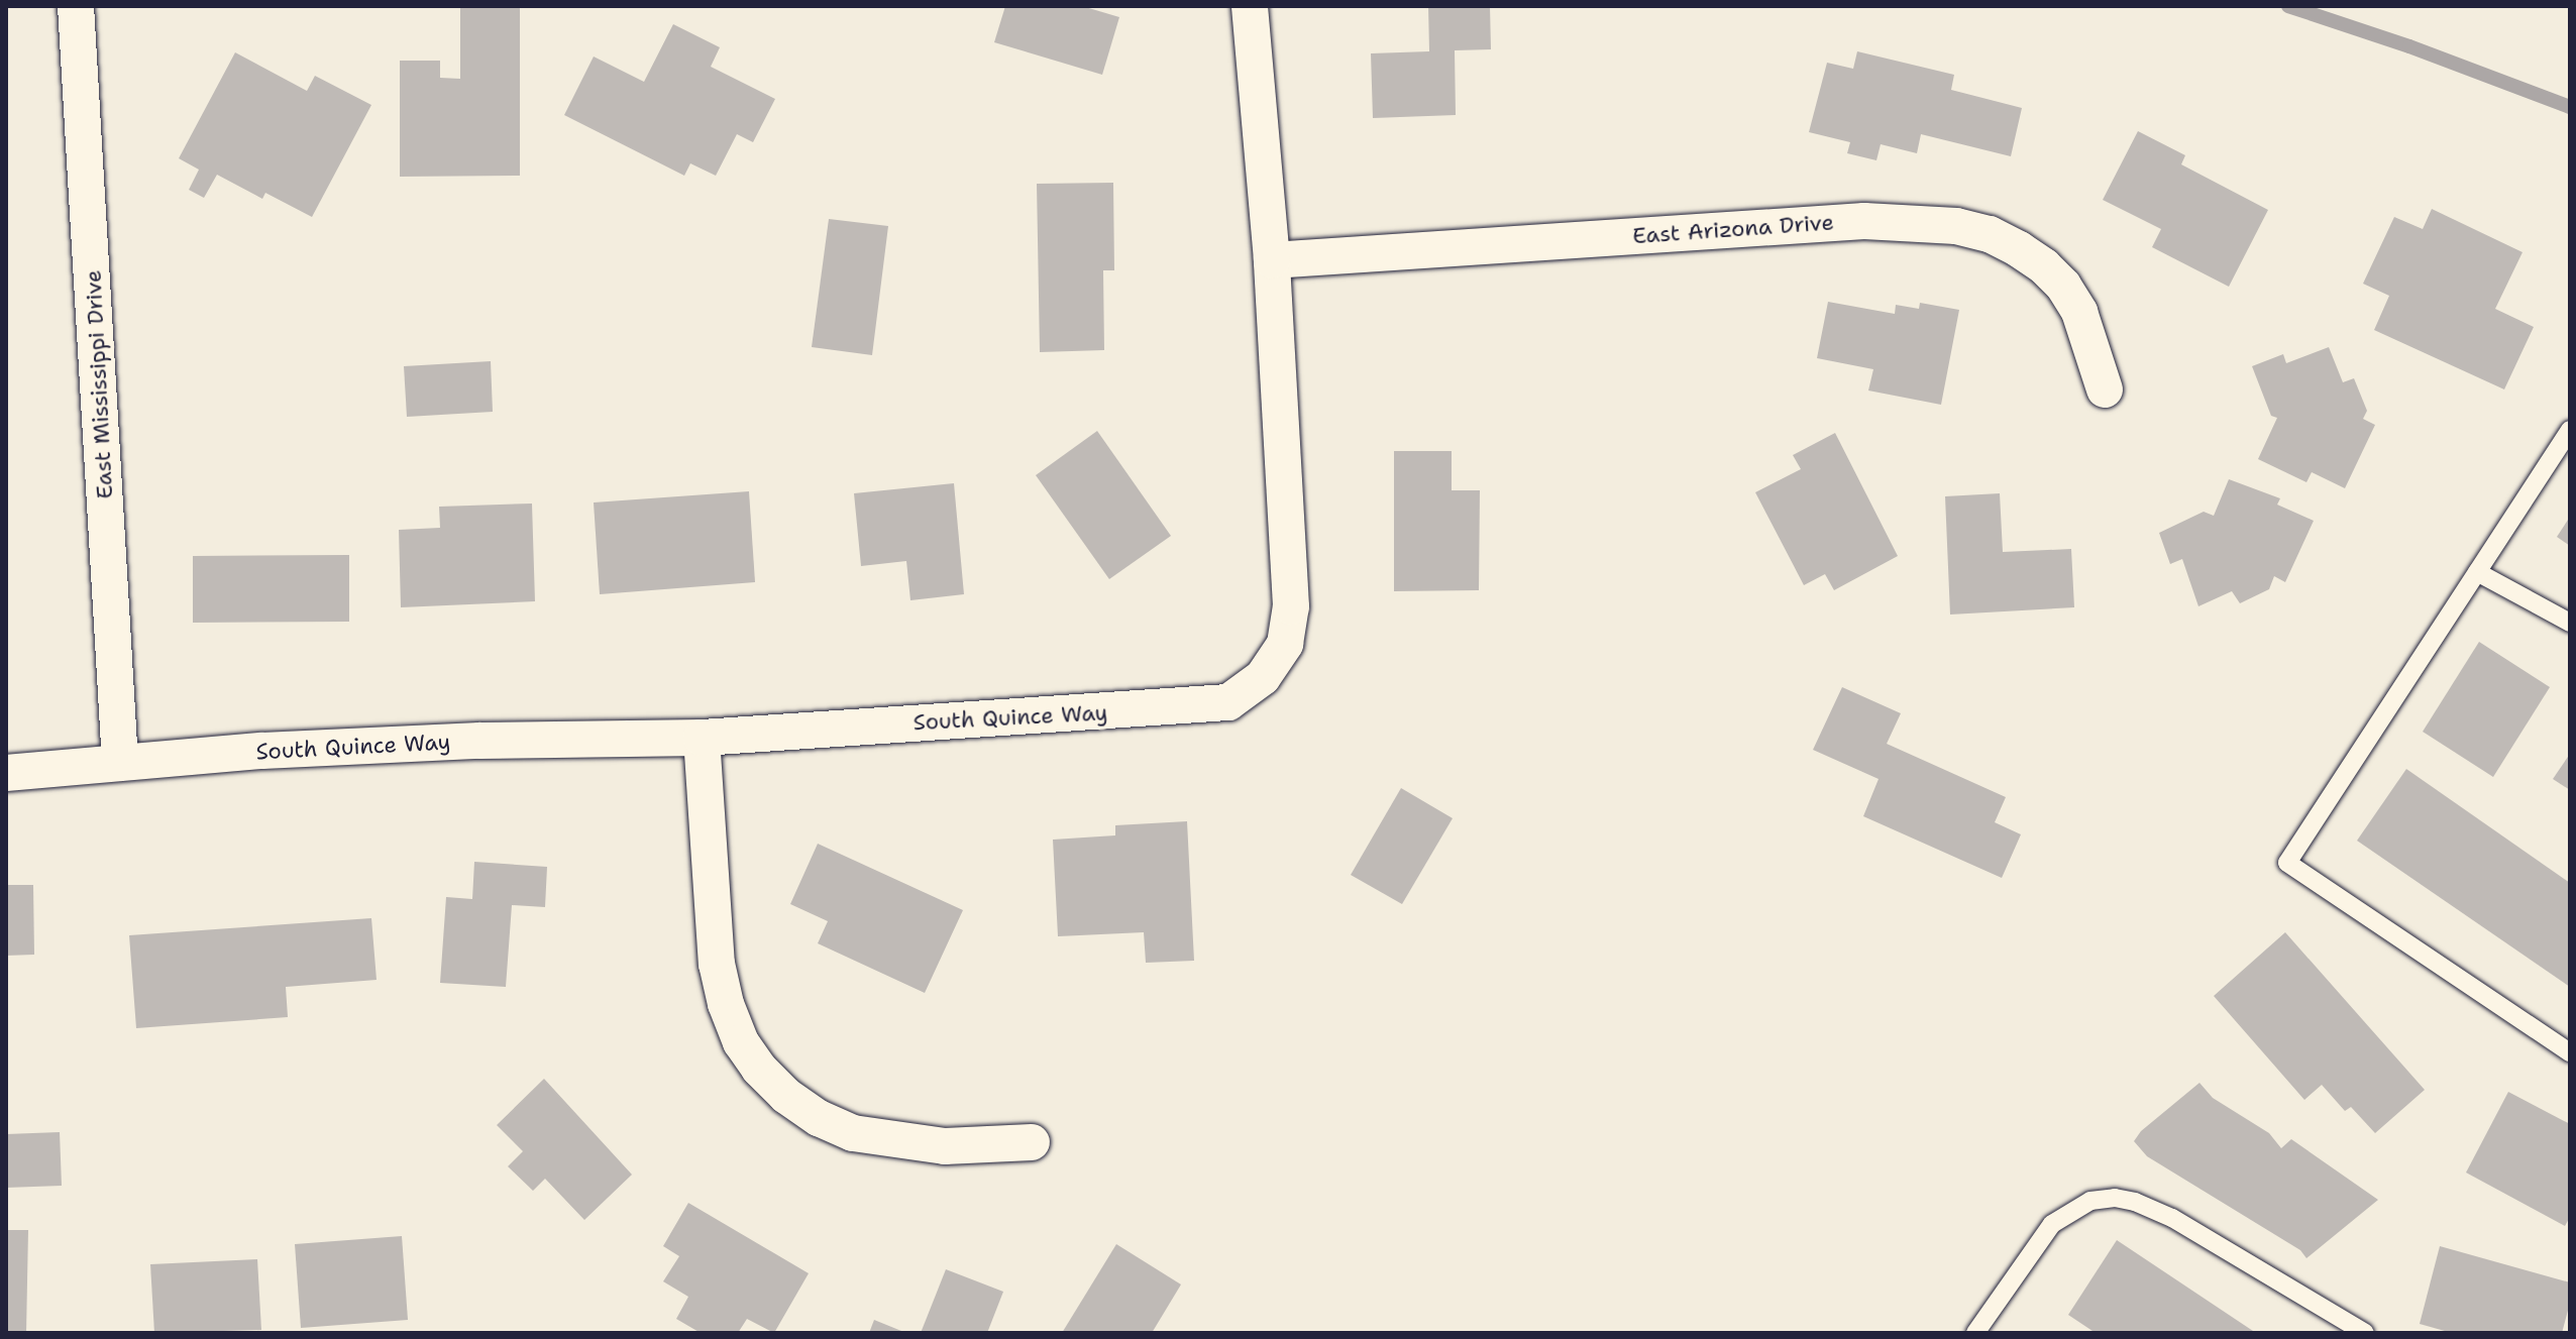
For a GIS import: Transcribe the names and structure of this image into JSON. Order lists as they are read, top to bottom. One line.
{"streets":{"street":["East Arizona Drive","East Mississippi Drive","South Quince Way"]},"crossings":[["East Arizona Drive","South Quince Way"],["East Mississippi Drive","South Quince Way"]]}
